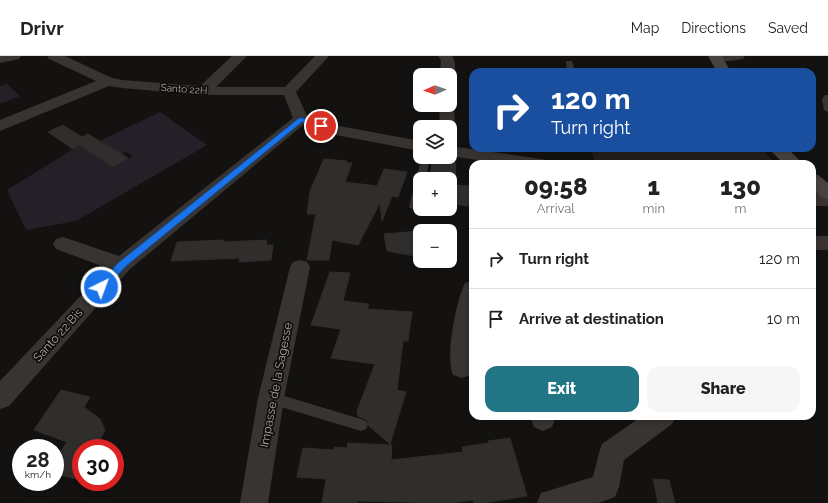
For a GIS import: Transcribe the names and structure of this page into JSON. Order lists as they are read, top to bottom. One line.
{"streets":{"street":["Santo 22H","Santo 22 Bis","Impasse de la Sagesse"]},"north":"left","page":{"header":"Drivr","nav":["Map","Directions","Saved"],"map_buttons":["+","−"],"turn":["120 m","Turn right"],"eta":["09:58","Arrival","1","min","130","m"],"list":[{"name":"Turn right","value":"120 m"},{"name":"Arrive at destination","value":"10 m"}],"buttons":["Exit","Share"],"speed":"28 km/h","limit":"30"}}
